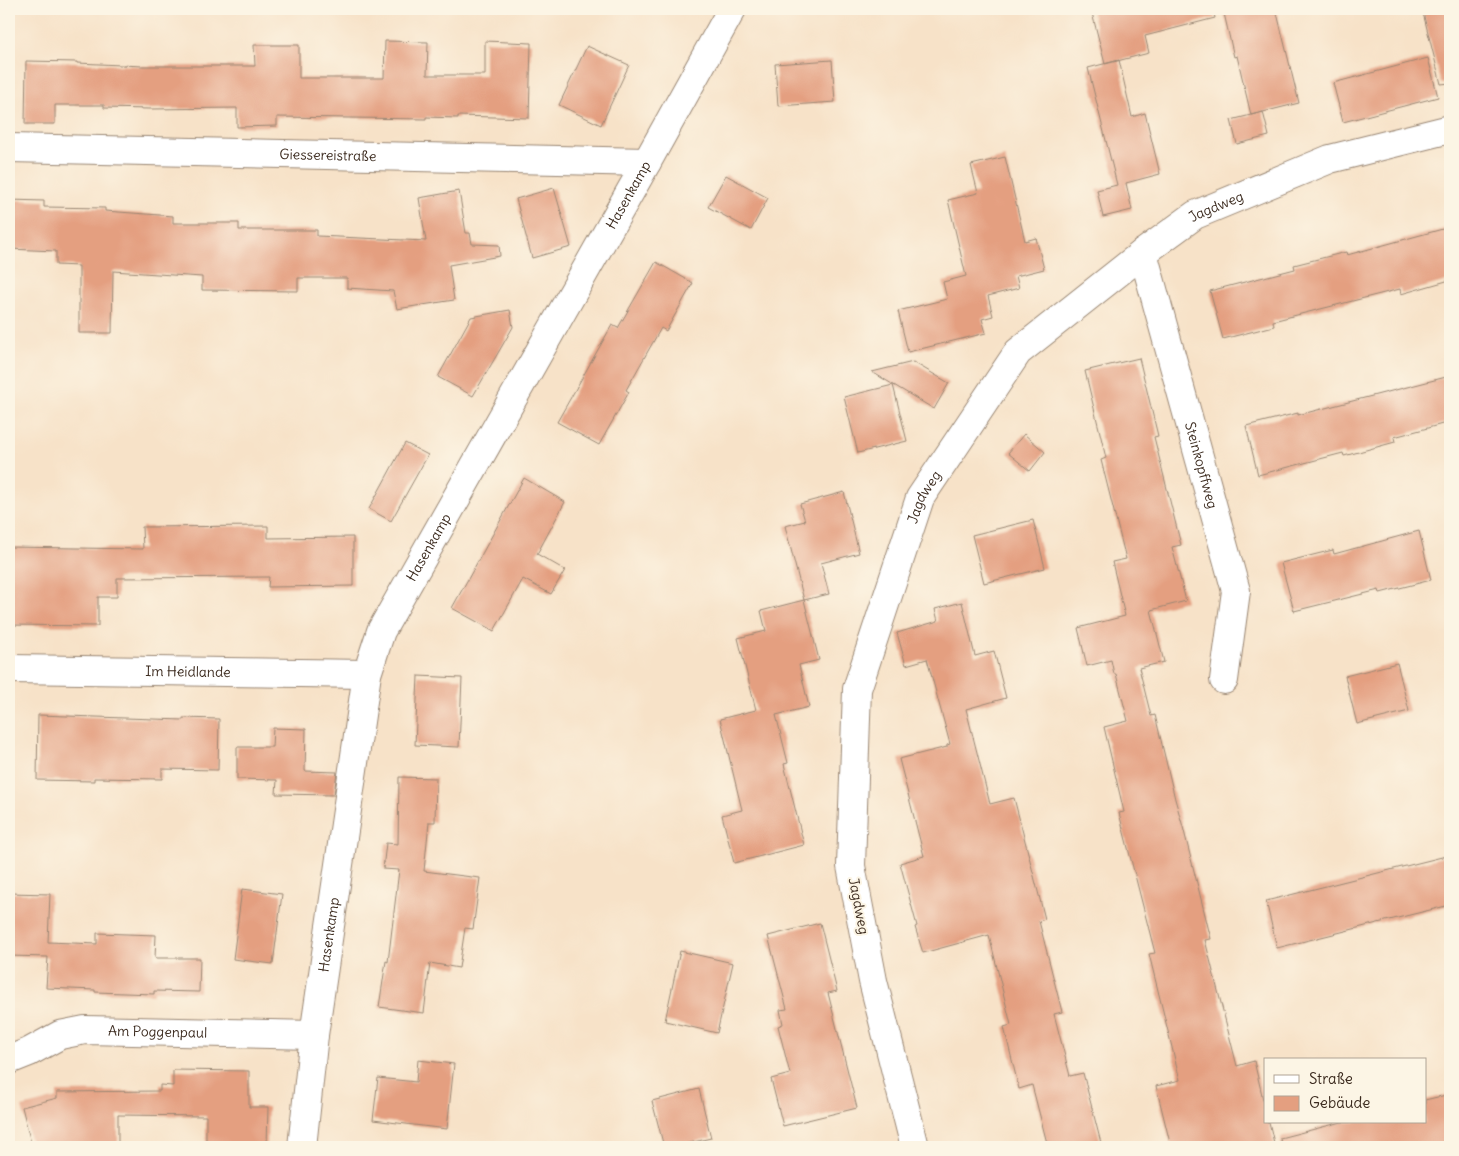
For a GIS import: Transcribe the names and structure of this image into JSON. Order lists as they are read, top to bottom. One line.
{"streets":{"street":["Giessereistraße","Hasenkamp","Jagdweg","Steinkopffweg","Im Heidlande","Am Poggenpaul"]},"crossings":[["Giessereistraße","Hasenkamp"],["Hasenkamp","Im Heidlande"],["Hasenkamp","Am Poggenpaul"],["Jagdweg","Steinkopffweg"]],"legend":["Straße","Gebäude"]}
